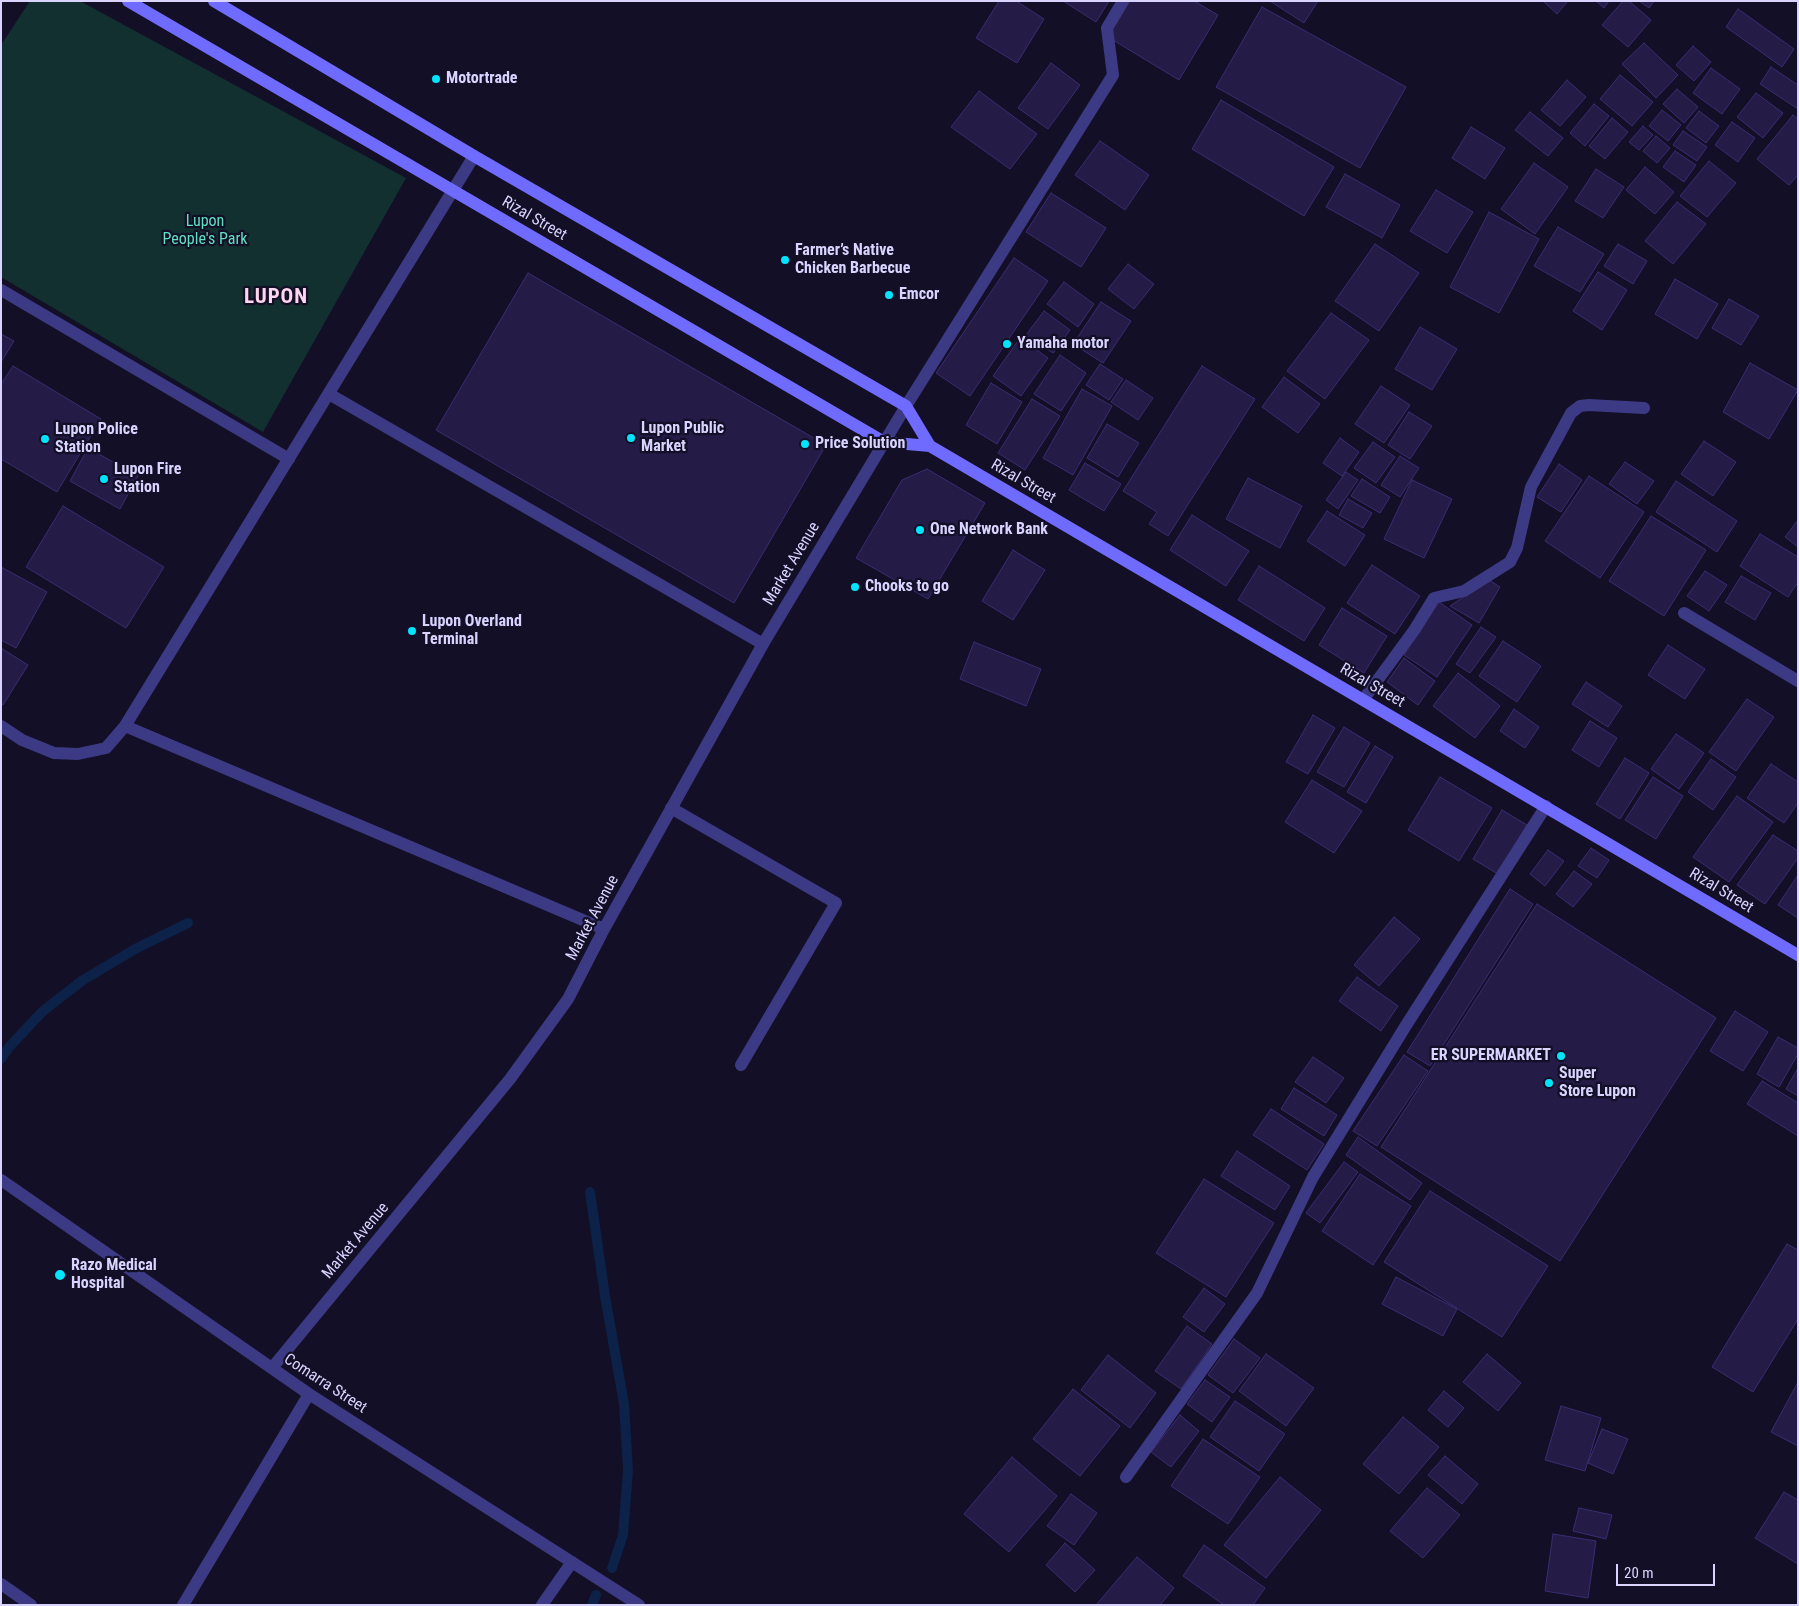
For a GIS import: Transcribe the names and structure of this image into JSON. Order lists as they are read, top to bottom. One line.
{"streets":{"street":["Rizal Street","Market Avenue","Comarra Street"]},"crossings":[["Rizal Street","Market Avenue"],["Market Avenue","Comarra Street"]],"districts":["LUPON"],"parks":["Lupon People's Park"],"places":["Motortrade","Farmer’s Native Chicken Barbecue","Emcor","Yamaha motor","Lupon Public Market","Lupon Police Station","Price Solution","Lupon Fire Station","One Network Bank","Chooks to go","Lupon Overland Terminal","ER SUPERMARKET","Super Store Lupon","Razo Medical Hospital"],"scale_bar":"20 m"}
